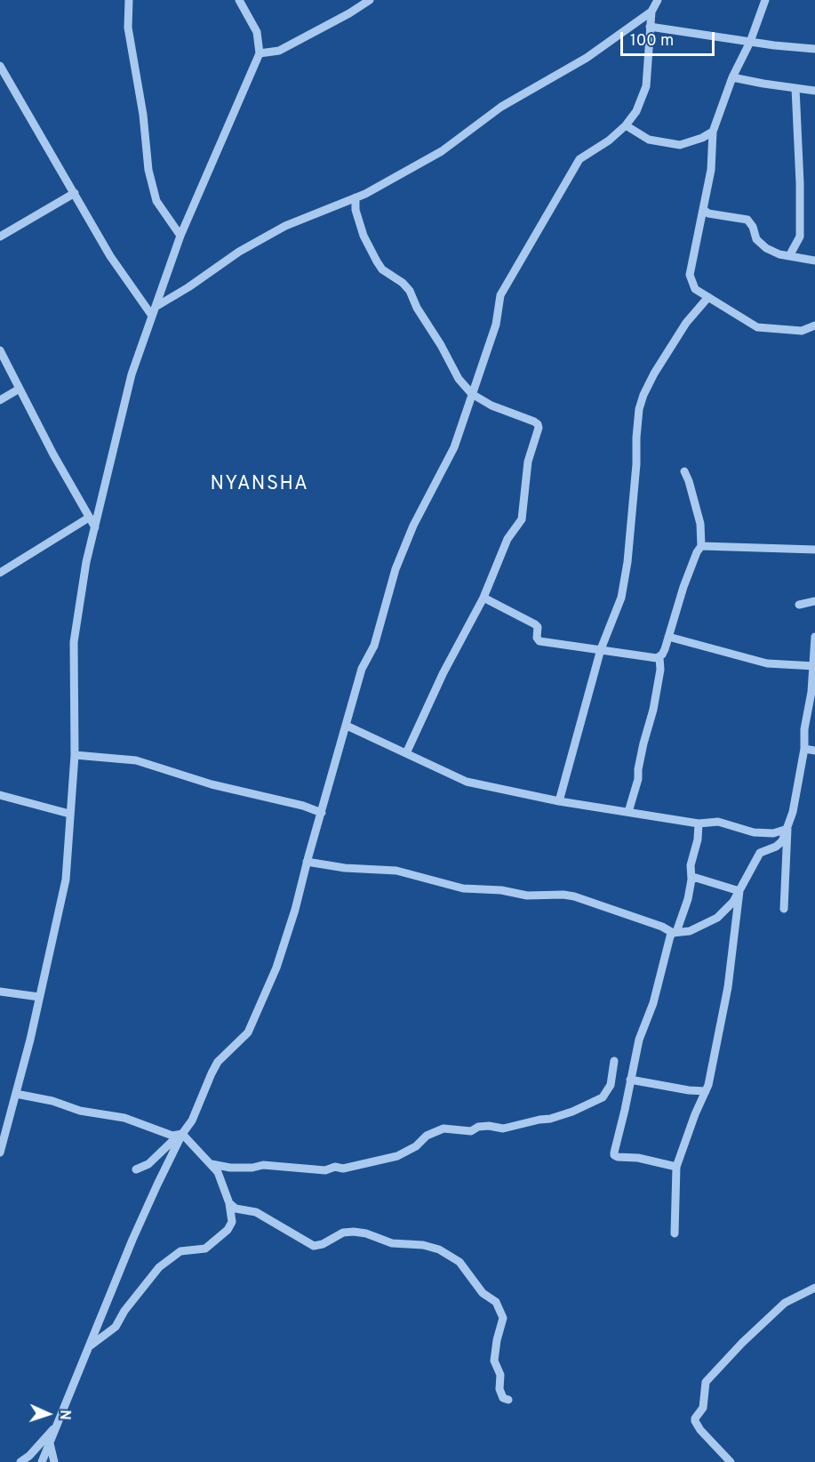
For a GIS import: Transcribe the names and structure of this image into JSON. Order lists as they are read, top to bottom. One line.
{"districts":["NYANSHA"],"scale_bar":"100 m","north":"right"}
